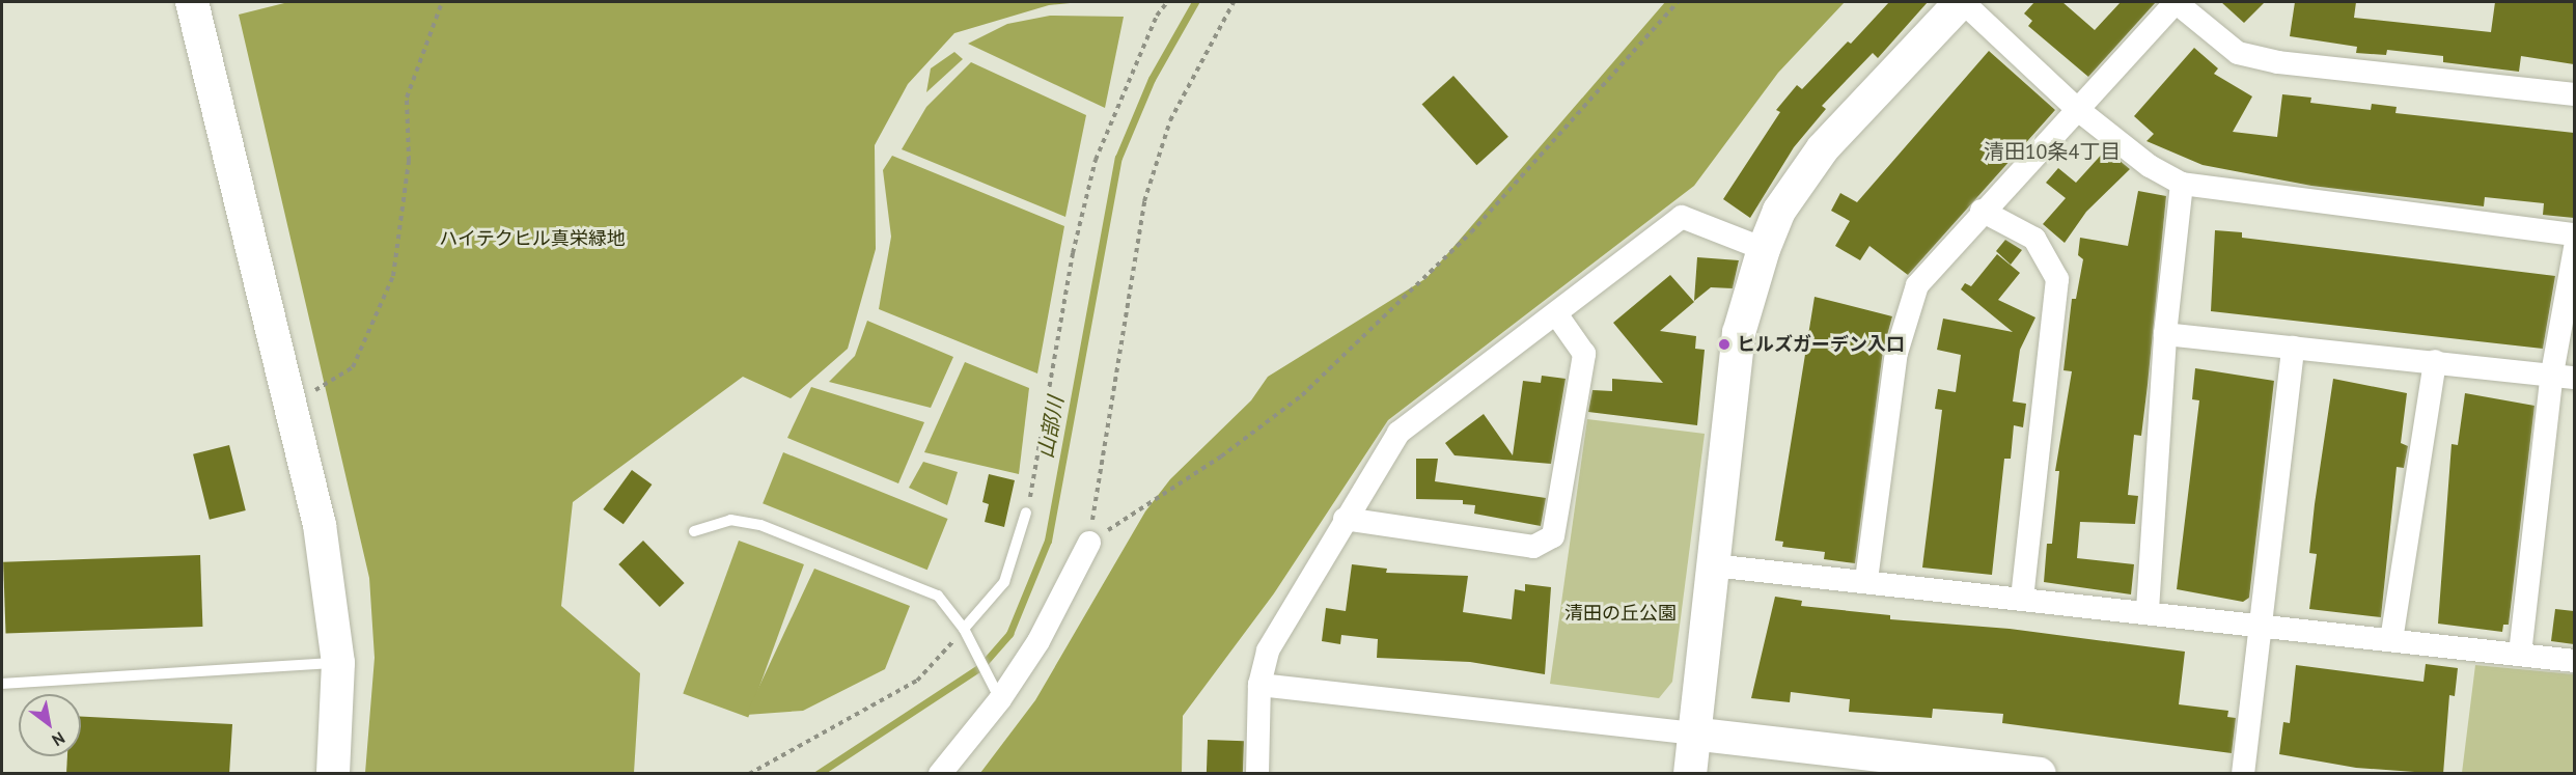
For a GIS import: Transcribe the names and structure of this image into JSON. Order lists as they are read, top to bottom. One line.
{"districts":["清田10条4丁目"],"water":["山部川"],"parks":["ハイテクヒル真栄緑地","清田の丘公園"],"places":["ヒルズガーデン入口"],"north":"bottom right"}
